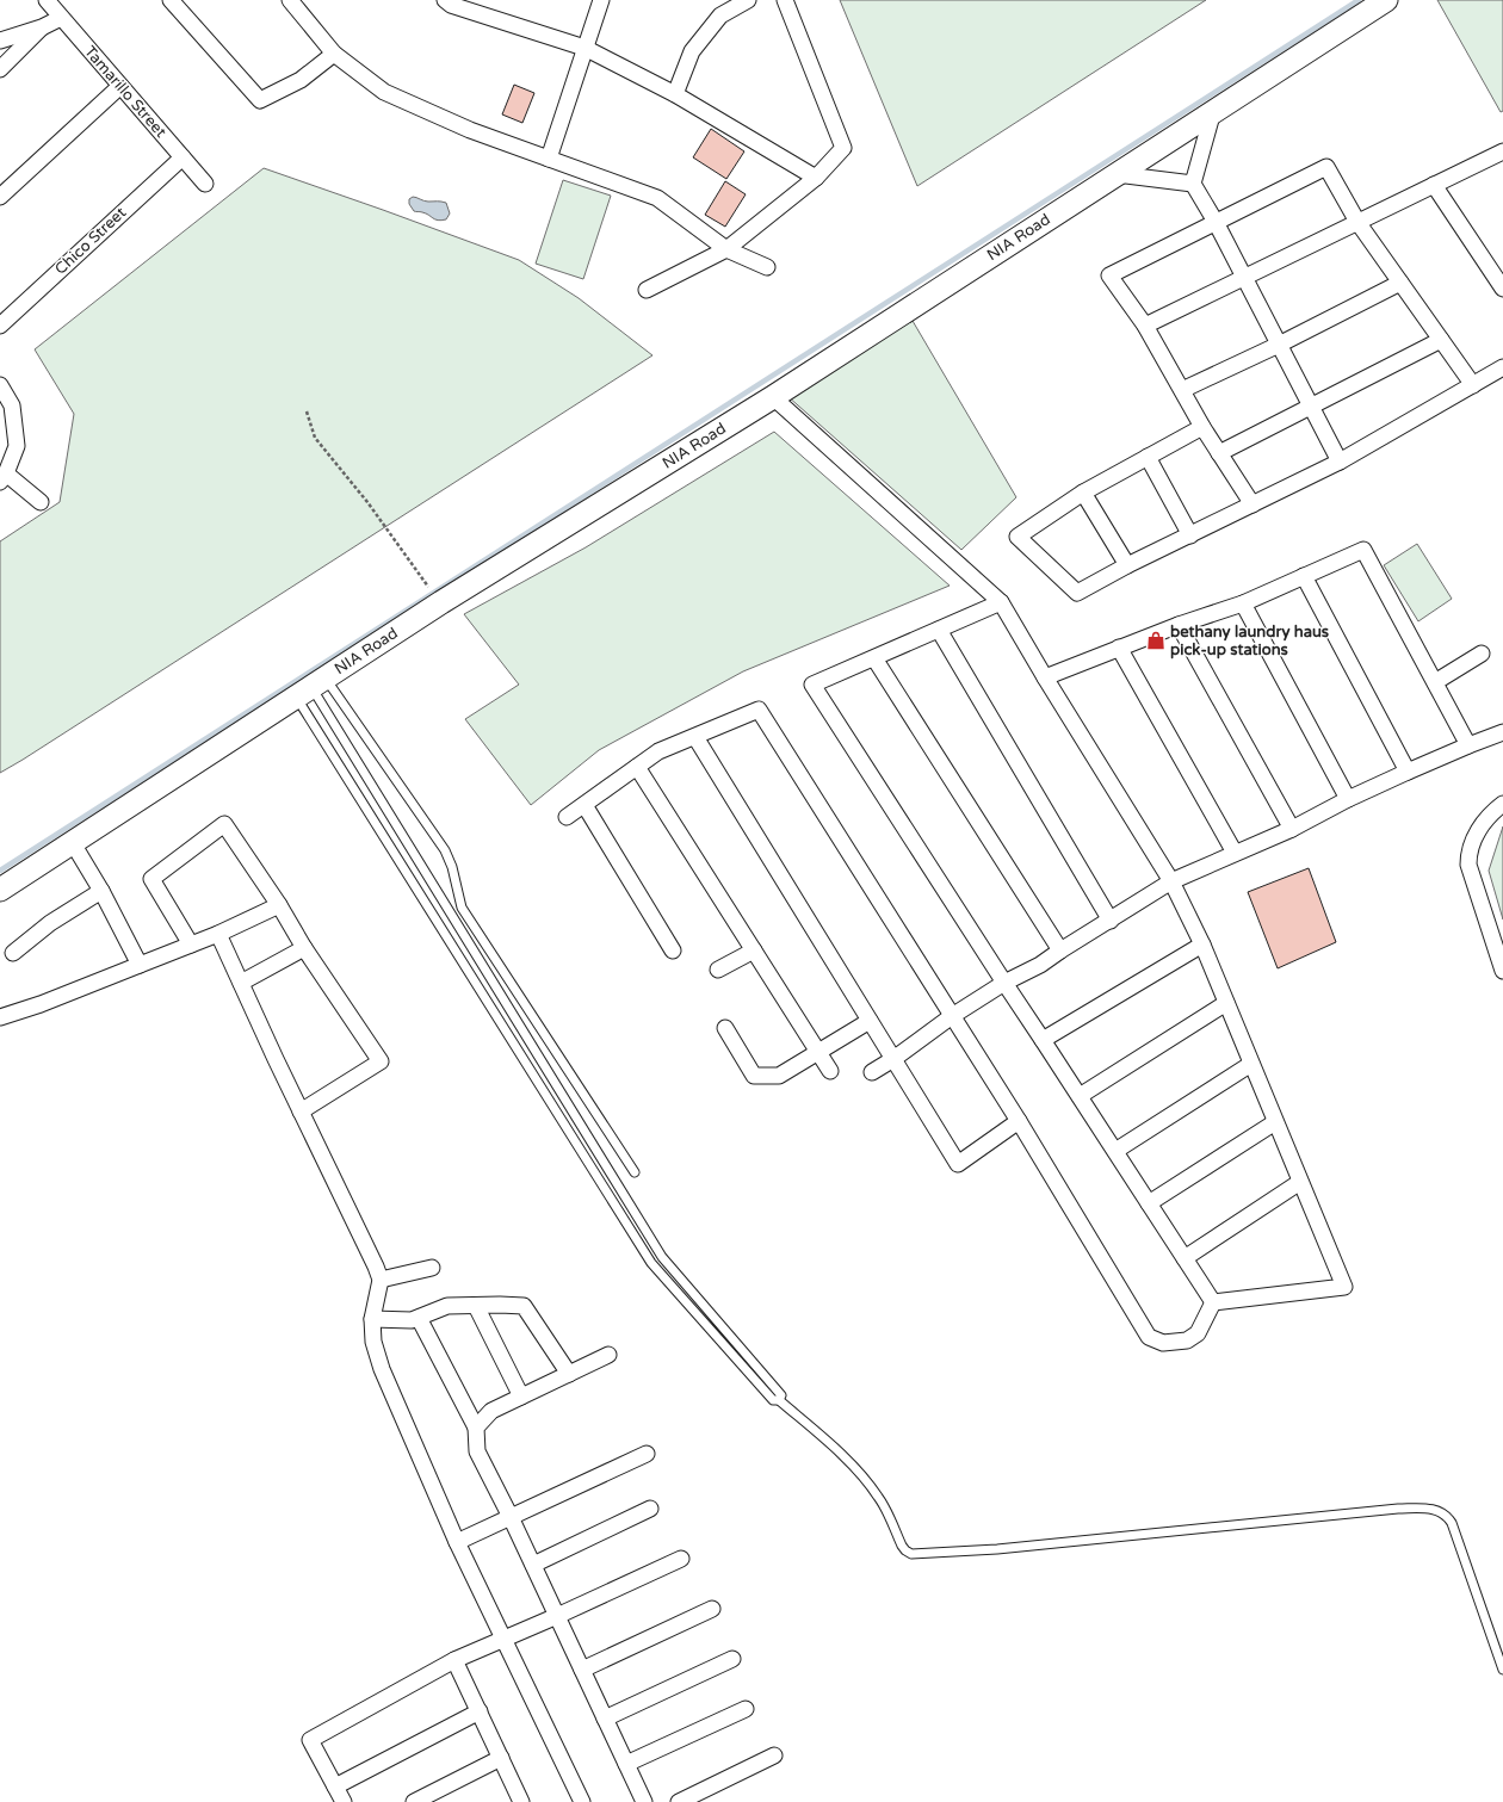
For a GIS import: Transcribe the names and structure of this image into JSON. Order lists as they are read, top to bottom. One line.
{"streets":{"street":["Tamarillo Street","NIA Road","Chico Street"]},"crossings":[["Tamarillo Street","Chico Street"]],"places":{"shop":["bethany laundry haus pick-up stations"]}}
